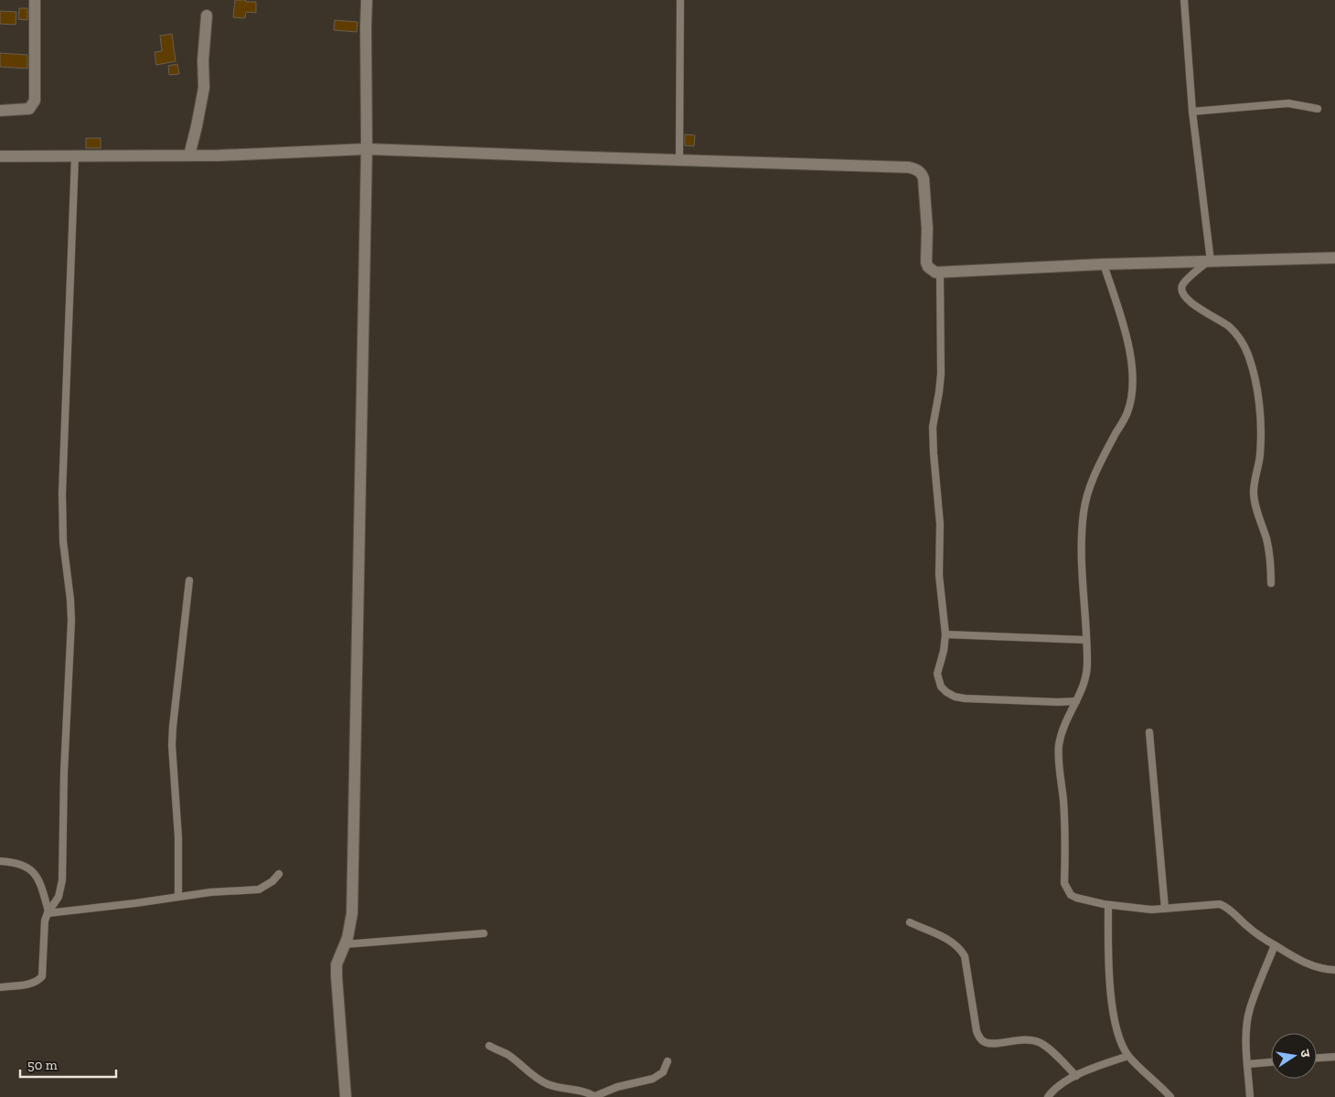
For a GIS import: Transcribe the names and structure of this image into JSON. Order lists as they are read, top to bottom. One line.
{"scale_bar":"50 m","north":"right"}
